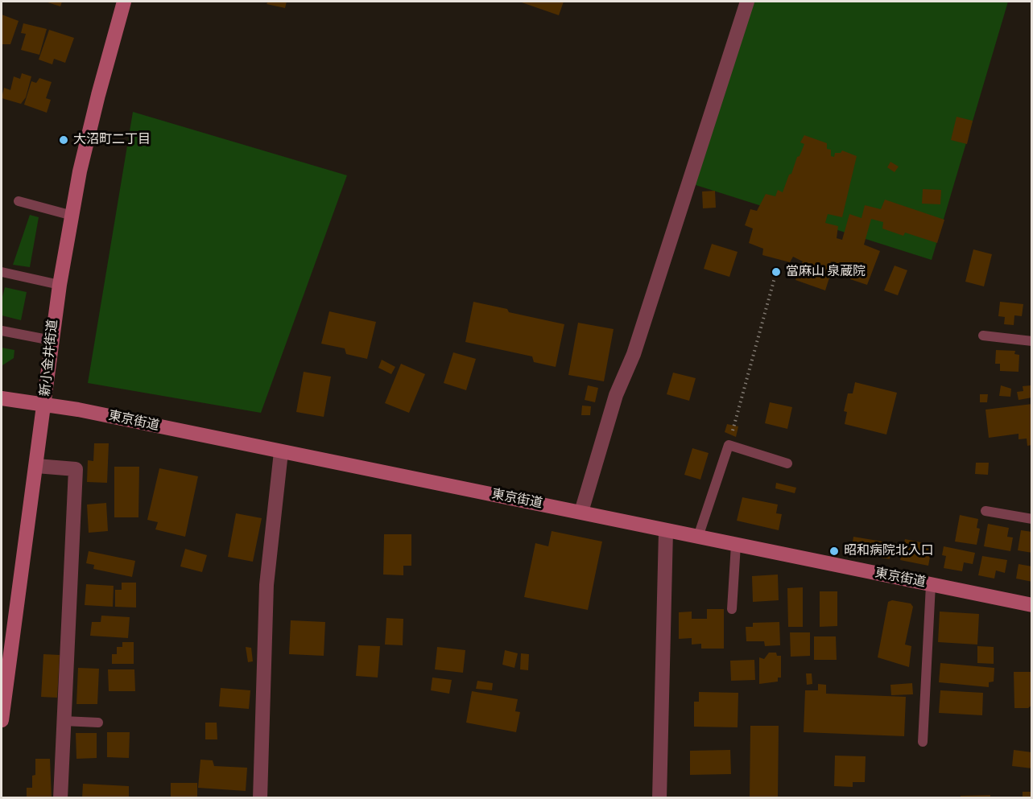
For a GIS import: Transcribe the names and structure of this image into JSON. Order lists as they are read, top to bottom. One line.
{"streets":{"main road":["新小金井街道","東京街道"]},"crossings":[["新小金井街道","東京街道"]],"places":["大沼町二丁目","當麻山 泉蔵院","昭和病院北入口"]}
